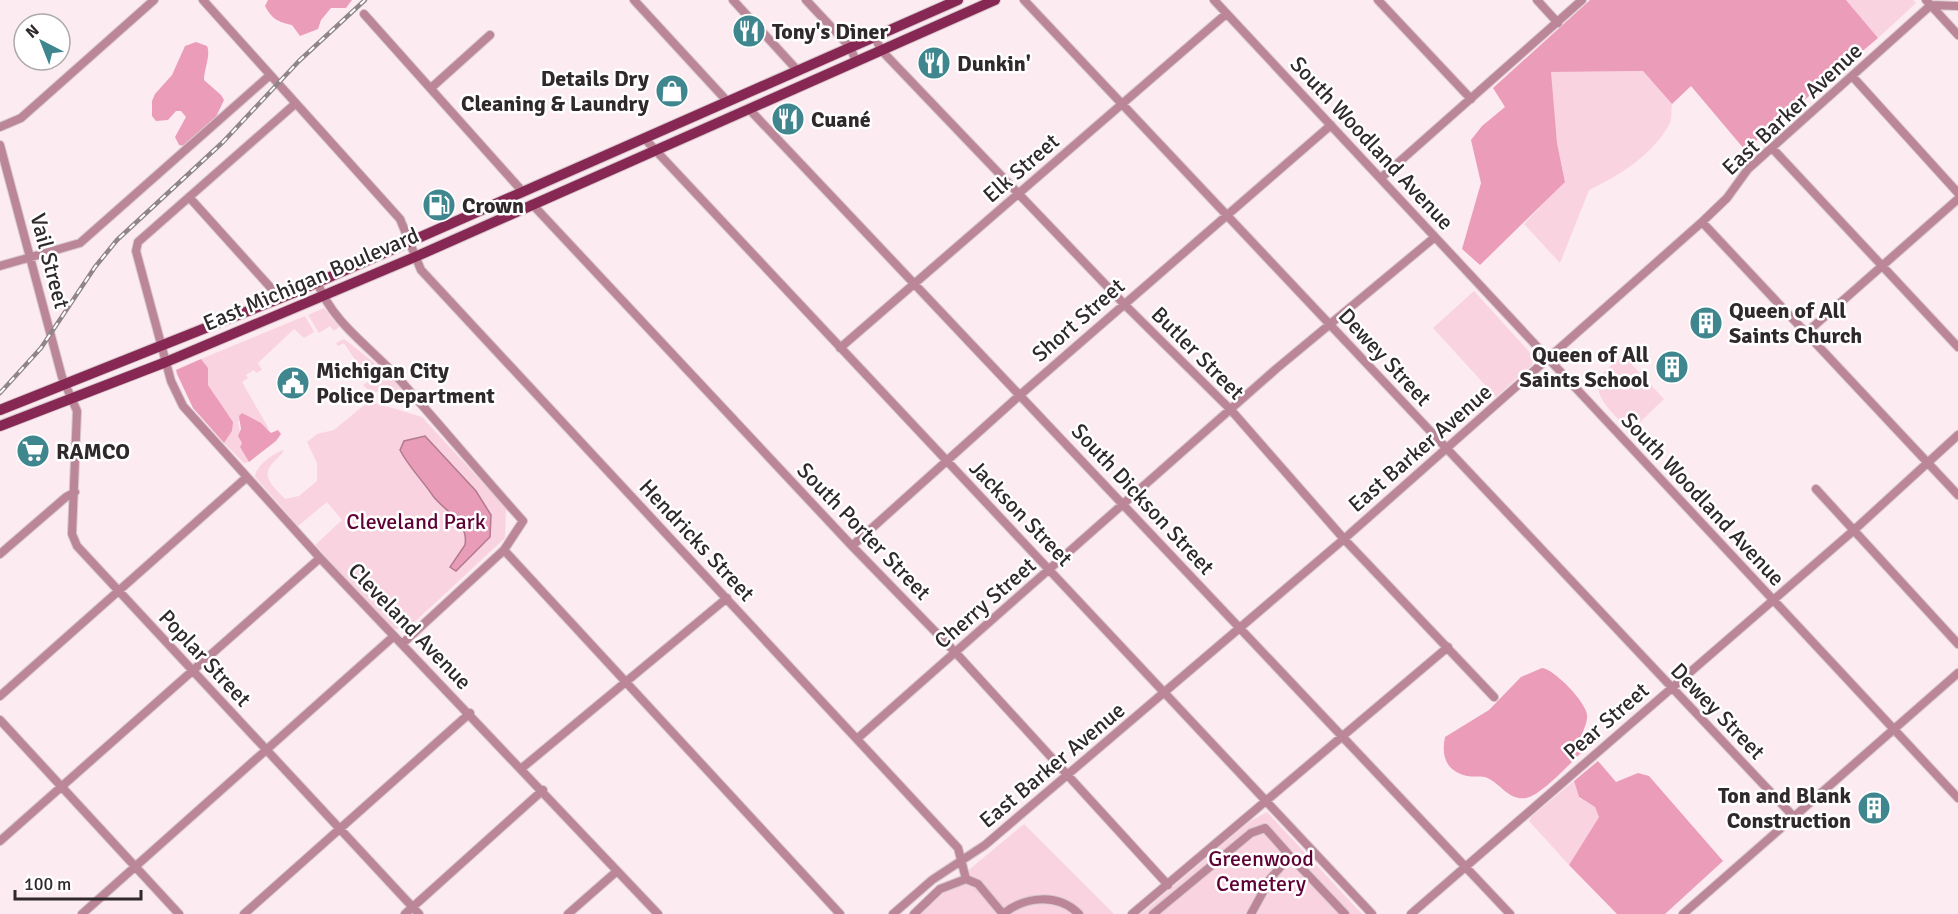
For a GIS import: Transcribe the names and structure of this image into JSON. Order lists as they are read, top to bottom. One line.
{"streets":{"main road":["East Michigan Boulevard"],"street":["East Barker Avenue","South Woodland Avenue","Elk Street","Vail Street","Short Street","Butler Street","Dewey Street","South Dickson Street","Jackson Street","South Porter Street","Hendricks Street","Cherry Street","Cleveland Avenue","Poplar Street","Pear Street"]},"crossings":[["East Barker Avenue","South Woodland Avenue"],["East Barker Avenue","Butler Street"],["East Barker Avenue","Dewey Street"],["East Barker Avenue","South Dickson Street"],["East Barker Avenue","Jackson Street"],["East Barker Avenue","South Porter Street"],["East Barker Avenue","Hendricks Street"],["South Woodland Avenue","Elk Street"],["South Woodland Avenue","Short Street"],["South Woodland Avenue","Cherry Street"],["South Woodland Avenue","Pear Street"],["Elk Street","Butler Street"],["Elk Street","Dewey Street"],["Elk Street","South Dickson Street"],["Elk Street","Jackson Street"],["Vail Street","East Michigan Boulevard"],["Vail Street","Poplar Street"],["East Michigan Boulevard","Butler Street"],["East Michigan Boulevard","South Dickson Street"],["East Michigan Boulevard","Jackson Street"],["East Michigan Boulevard","South Porter Street"],["East Michigan Boulevard","Hendricks Street"],["East Michigan Boulevard","Cleveland Avenue"],["East Michigan Boulevard","Poplar Street"],["Short Street","Butler Street"],["Short Street","Dewey Street"],["Short Street","South Dickson Street"],["Short Street","Jackson Street"],["Short Street","South Porter Street"],["Butler Street","Cherry Street"],["Dewey Street","Cherry Street"],["Dewey Street","Pear Street"],["South Dickson Street","Cherry Street"],["South Dickson Street","Pear Street"],["Jackson Street","Cherry Street"],["South Porter Street","Cherry Street"],["Hendricks Street","Cherry Street"]],"parks":["Cleveland Park","Greenwood Cemetery"],"places":{"restaurant":["Tony's Diner","Dunkin'","Cuané"],"shop":["Details Dry Cleaning & Laundry"],"fuel station":["Crown"],"building":["Queen of All Saints Church","Queen of All Saints School","Ton and Blank Construction"],"public building":["Michigan City Police Department"],"supermarket":["RAMCO"]},"scale_bar":"100 m","north":"top left"}
